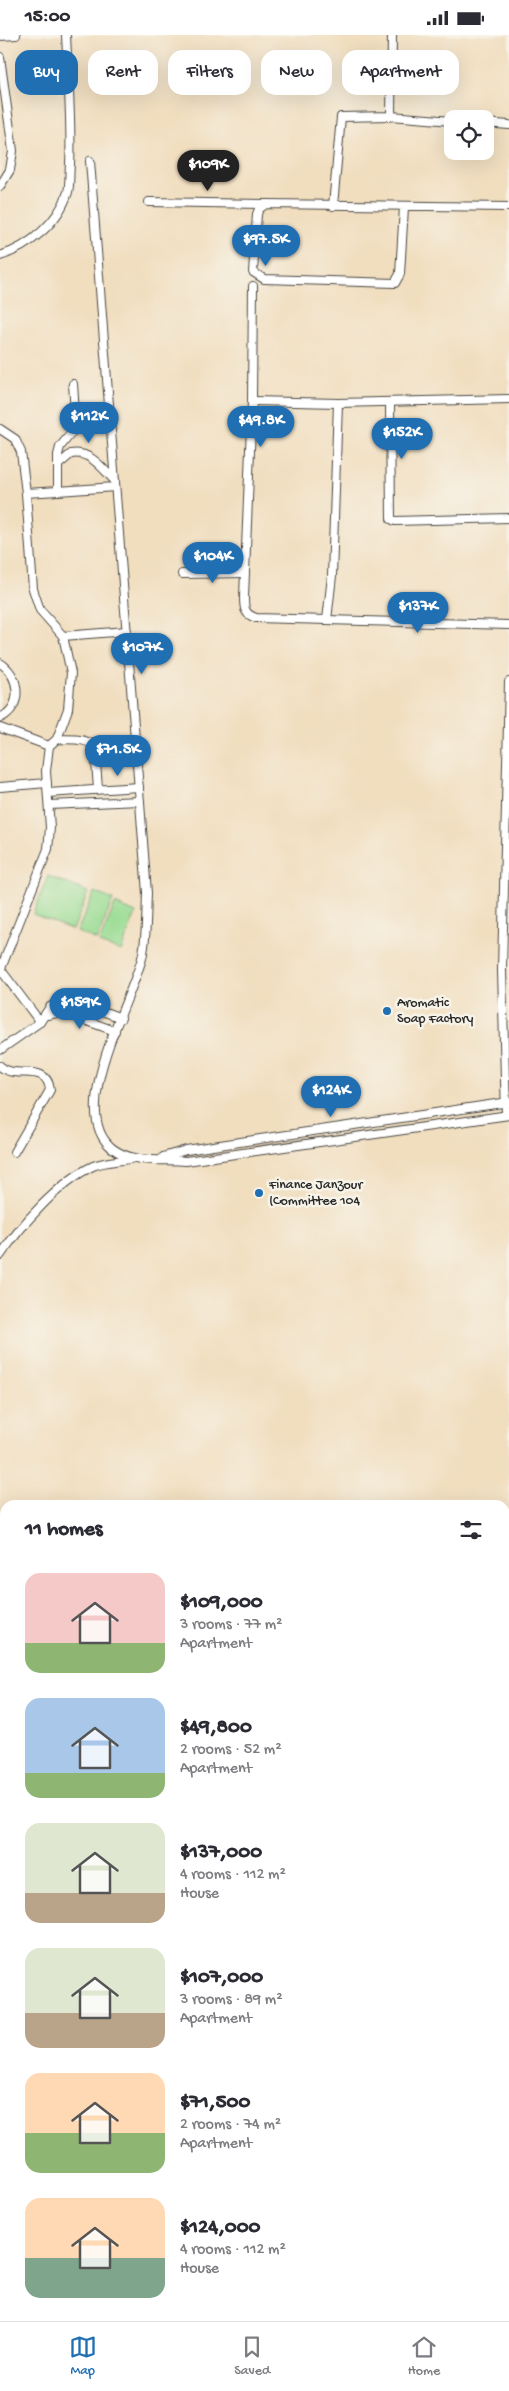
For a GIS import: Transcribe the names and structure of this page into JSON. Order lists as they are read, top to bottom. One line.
{"places":["Aromatic Soap Factory","Finance Janzour (Committee 104"],"page":{"status":"15:00","chip":["Buy","Rent","Filters","New","Apartment"],"price":["$109K","$97.5K","$112K","$49.8K","$152K","$104K","$137K","$107K","$71.5K","$159K","$124K"],"heading":"11 homes","list":[{"name":"$109,000","note":"3 rooms · 77 m² · Apartment"},{"name":"$49,800","note":"2 rooms · 52 m² · Apartment"},{"name":"$137,000","note":"4 rooms · 112 m² · House"},{"name":"$107,000","note":"3 rooms · 89 m² · Apartment"},{"name":"$71,500","note":"2 rooms · 74 m² · Apartment"},{"name":"$124,000","note":"4 rooms · 112 m² · House"}],"tabs":["Map","Saved","Home"]}}
